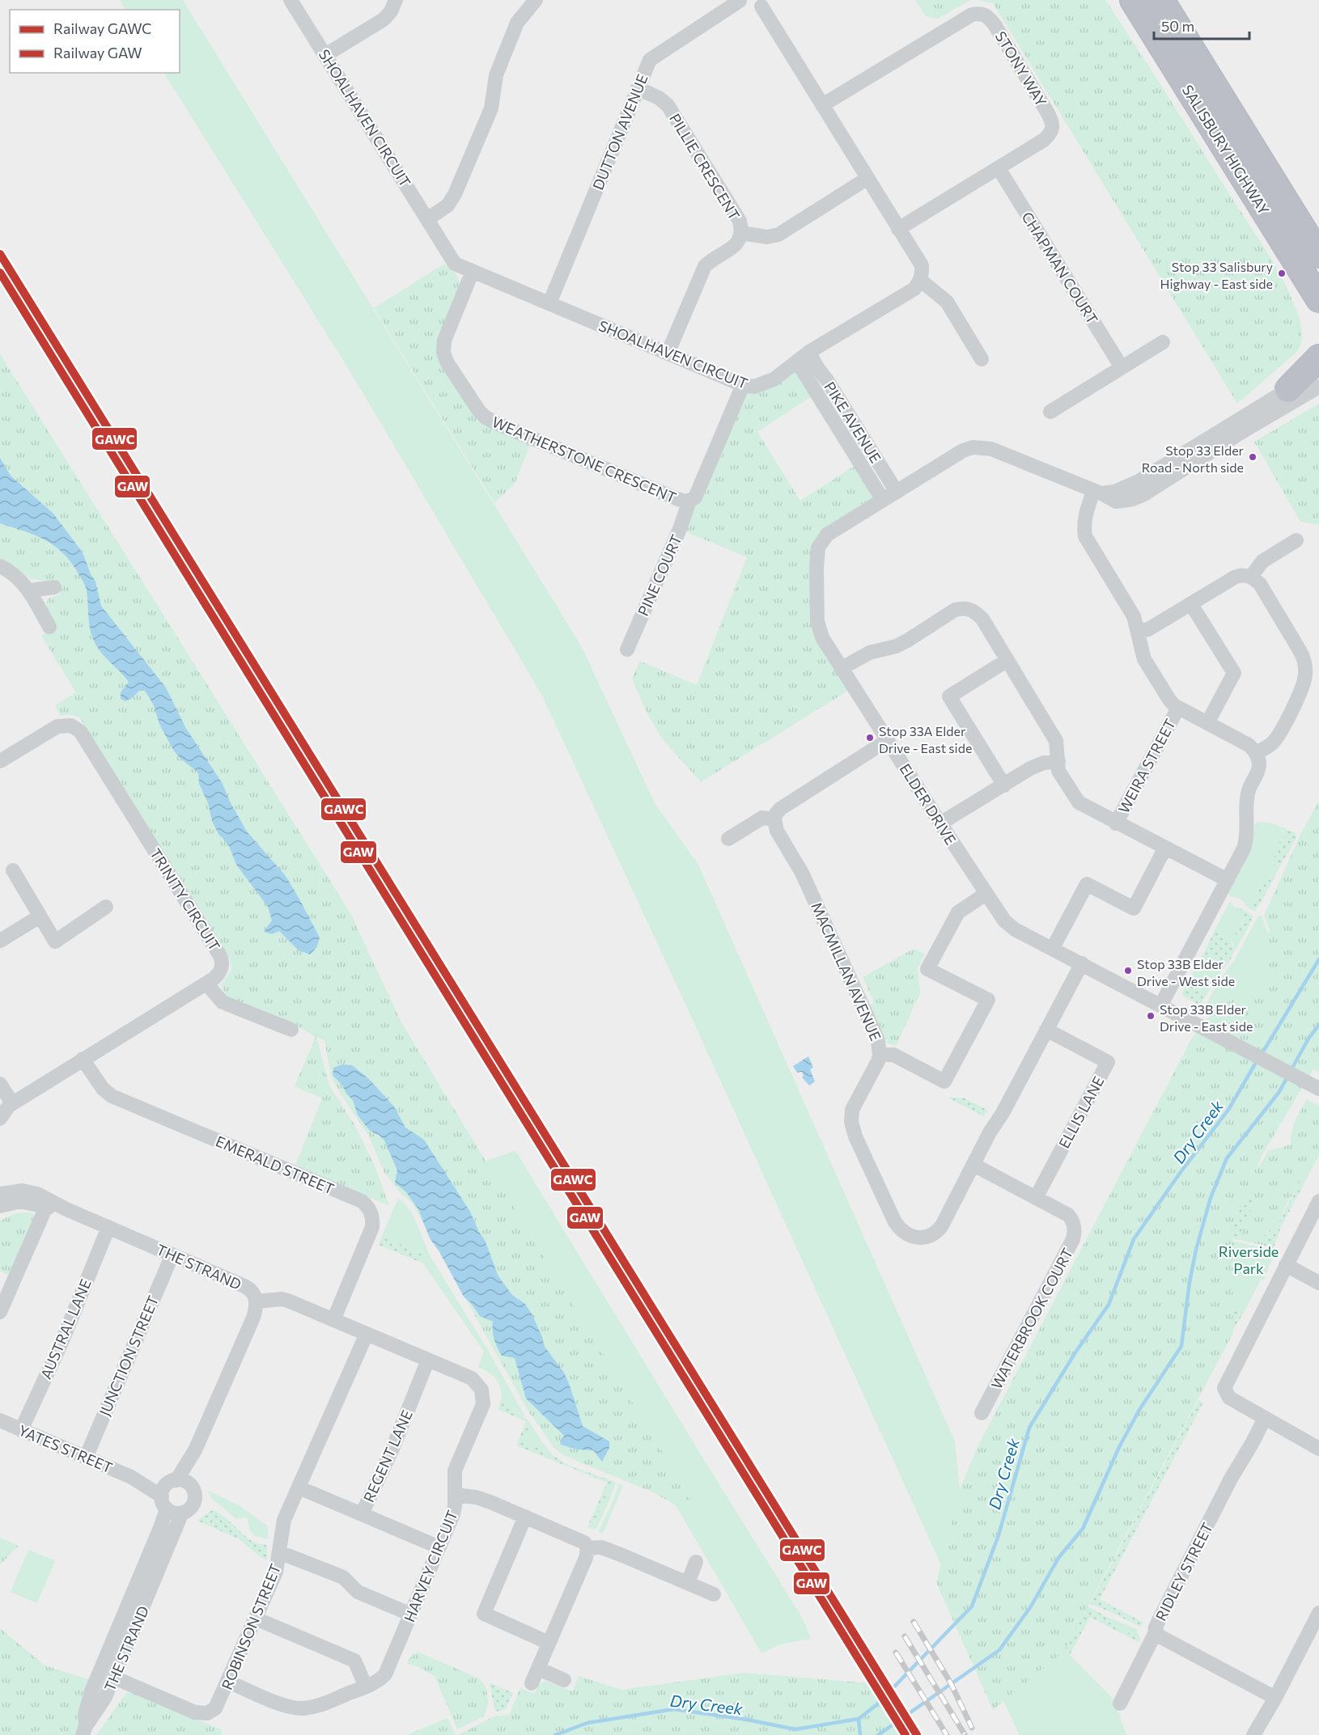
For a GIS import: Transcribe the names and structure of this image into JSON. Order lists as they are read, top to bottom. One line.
{"streets":{"highway":["SALISBURY HIGHWAY"],"street":["STONY WAY","SHOALHAVEN CIRCUIT","DUTTON AVENUE","PILLIE CRESCENT","CHAPMAN COURT","PIKE AVENUE","WEATHERSTONE CRESCENT","PINE COURT","WEIRA STREET","ELDER DRIVE","TRINITY CIRCUIT","MACMILLAN AVENUE","ELLIS LANE","EMERALD STREET","THE STRAND","WATERBROOK COURT","AUSTRAL LANE","JUNCTION STREET","YATES STREET","REGENT LANE","HARVEY CIRCUIT","RIDLEY STREET","ROBINSON STREET"]},"crossings":[["STONY WAY","CHAPMAN COURT"],["SHOALHAVEN CIRCUIT","DUTTON AVENUE"],["SHOALHAVEN CIRCUIT","PILLIE CRESCENT"],["SHOALHAVEN CIRCUIT","PIKE AVENUE"],["SHOALHAVEN CIRCUIT","WEATHERSTONE CRESCENT"],["DUTTON AVENUE","PILLIE CRESCENT"],["PIKE AVENUE","ELDER DRIVE"],["WEATHERSTONE CRESCENT","PINE COURT"],["ELDER DRIVE","MACMILLAN AVENUE"],["TRINITY CIRCUIT","EMERALD STREET"],["MACMILLAN AVENUE","ELLIS LANE"],["MACMILLAN AVENUE","WATERBROOK COURT"],["ELLIS LANE","WATERBROOK COURT"],["EMERALD STREET","HARVEY CIRCUIT"],["THE STRAND","AUSTRAL LANE"],["THE STRAND","JUNCTION STREET"],["THE STRAND","YATES STREET"],["THE STRAND","HARVEY CIRCUIT"],["THE STRAND","ROBINSON STREET"],["AUSTRAL LANE","YATES STREET"],["JUNCTION STREET","YATES STREET"],["REGENT LANE","HARVEY CIRCUIT"],["REGENT LANE","ROBINSON STREET"],["HARVEY CIRCUIT","ROBINSON STREET"]],"water":["Dry Creek"],"parks":["Riverside Park"],"places":["Stop 33 Salisbury Highway - East side","Stop 33 Elder Road - North side","Stop 33A Elder Drive - East side","Stop 33B Elder Drive - West side","Stop 33B Elder Drive - East side"],"lines":["rail line GAWC","rail line GAW"],"legend":["Railway GAWC","Railway GAW"],"scale_bar":"50 m"}
